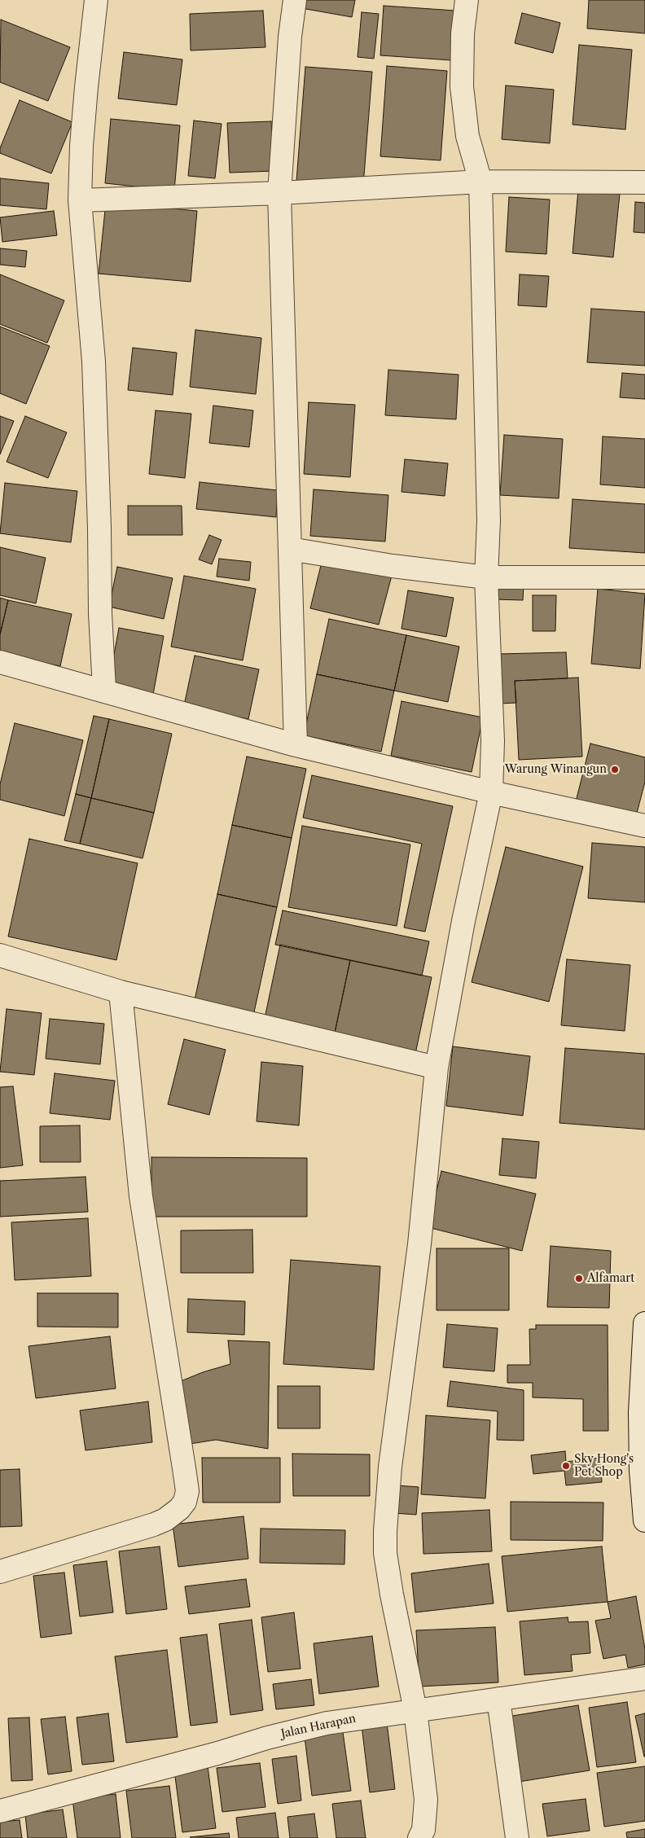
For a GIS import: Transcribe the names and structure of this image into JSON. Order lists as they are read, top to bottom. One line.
{"streets":{"street":["Jalan Harapan"]},"places":["Warung Winangun","Alfamart","Sky Hong's Pet Shop"]}
